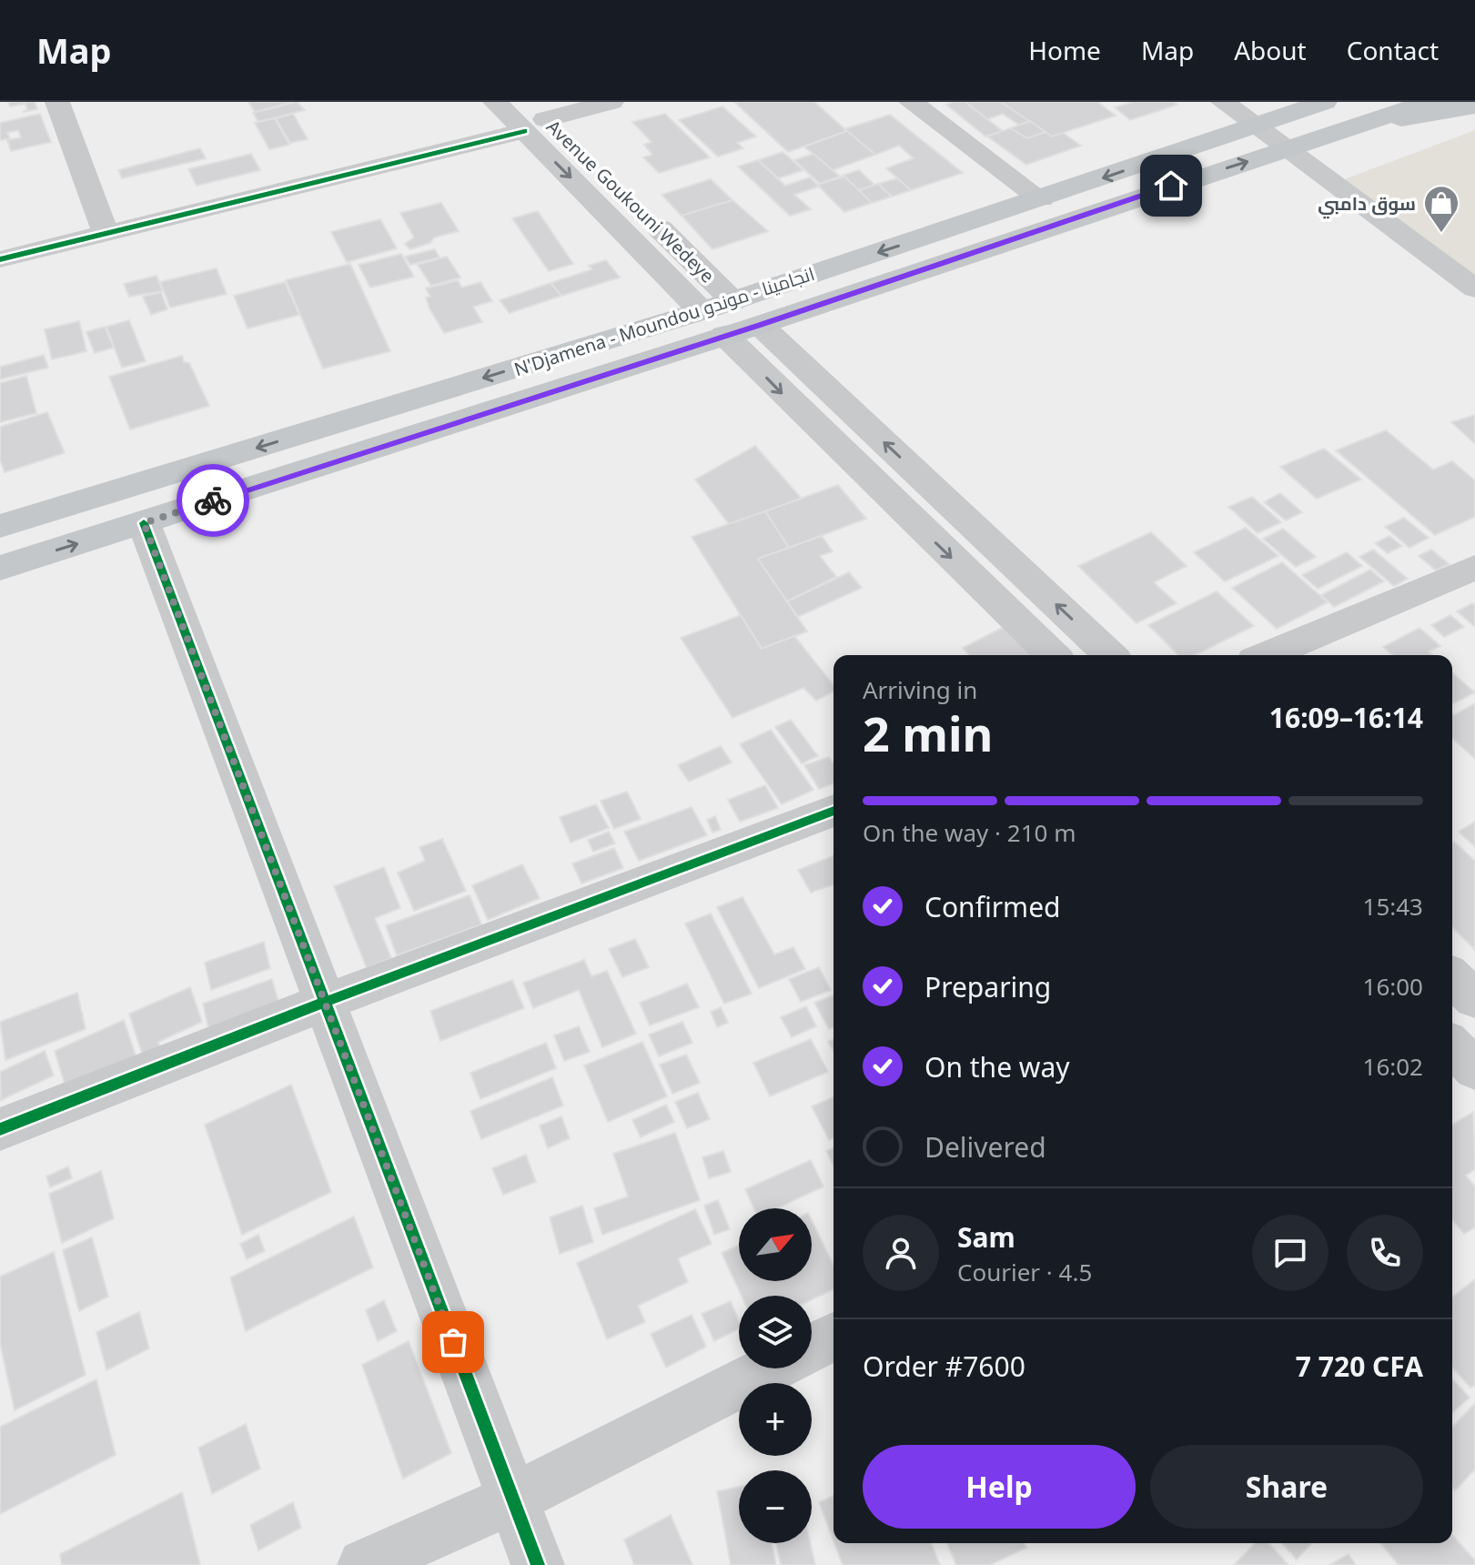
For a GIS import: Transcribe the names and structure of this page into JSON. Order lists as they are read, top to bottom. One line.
{"streets":{"main road":["N'Djamena - Moundou انجامينا - موندو"],"street":["Avenue Goukouni Wedeye"]},"crossings":[["Avenue Goukouni Wedeye","N'Djamena - Moundou انجامينا - موندو"]],"places":{"shop":["سوق دامبي"]},"north":"top right","page":{"header":"Map","nav":["Home","Map","About","Contact"],"heading":["2 min","Arriving in","16:09–16:14"],"panel":["Sam","Courier · 4.5","Order #7600","7 720 CFA"],"bar":"On the way · 210 m","list":[["Confirmed","15:43"],["Preparing","16:00"],["On the way","16:02"],"Delivered"],"map_buttons":["+","−"],"buttons":["Help","Share"]}}
